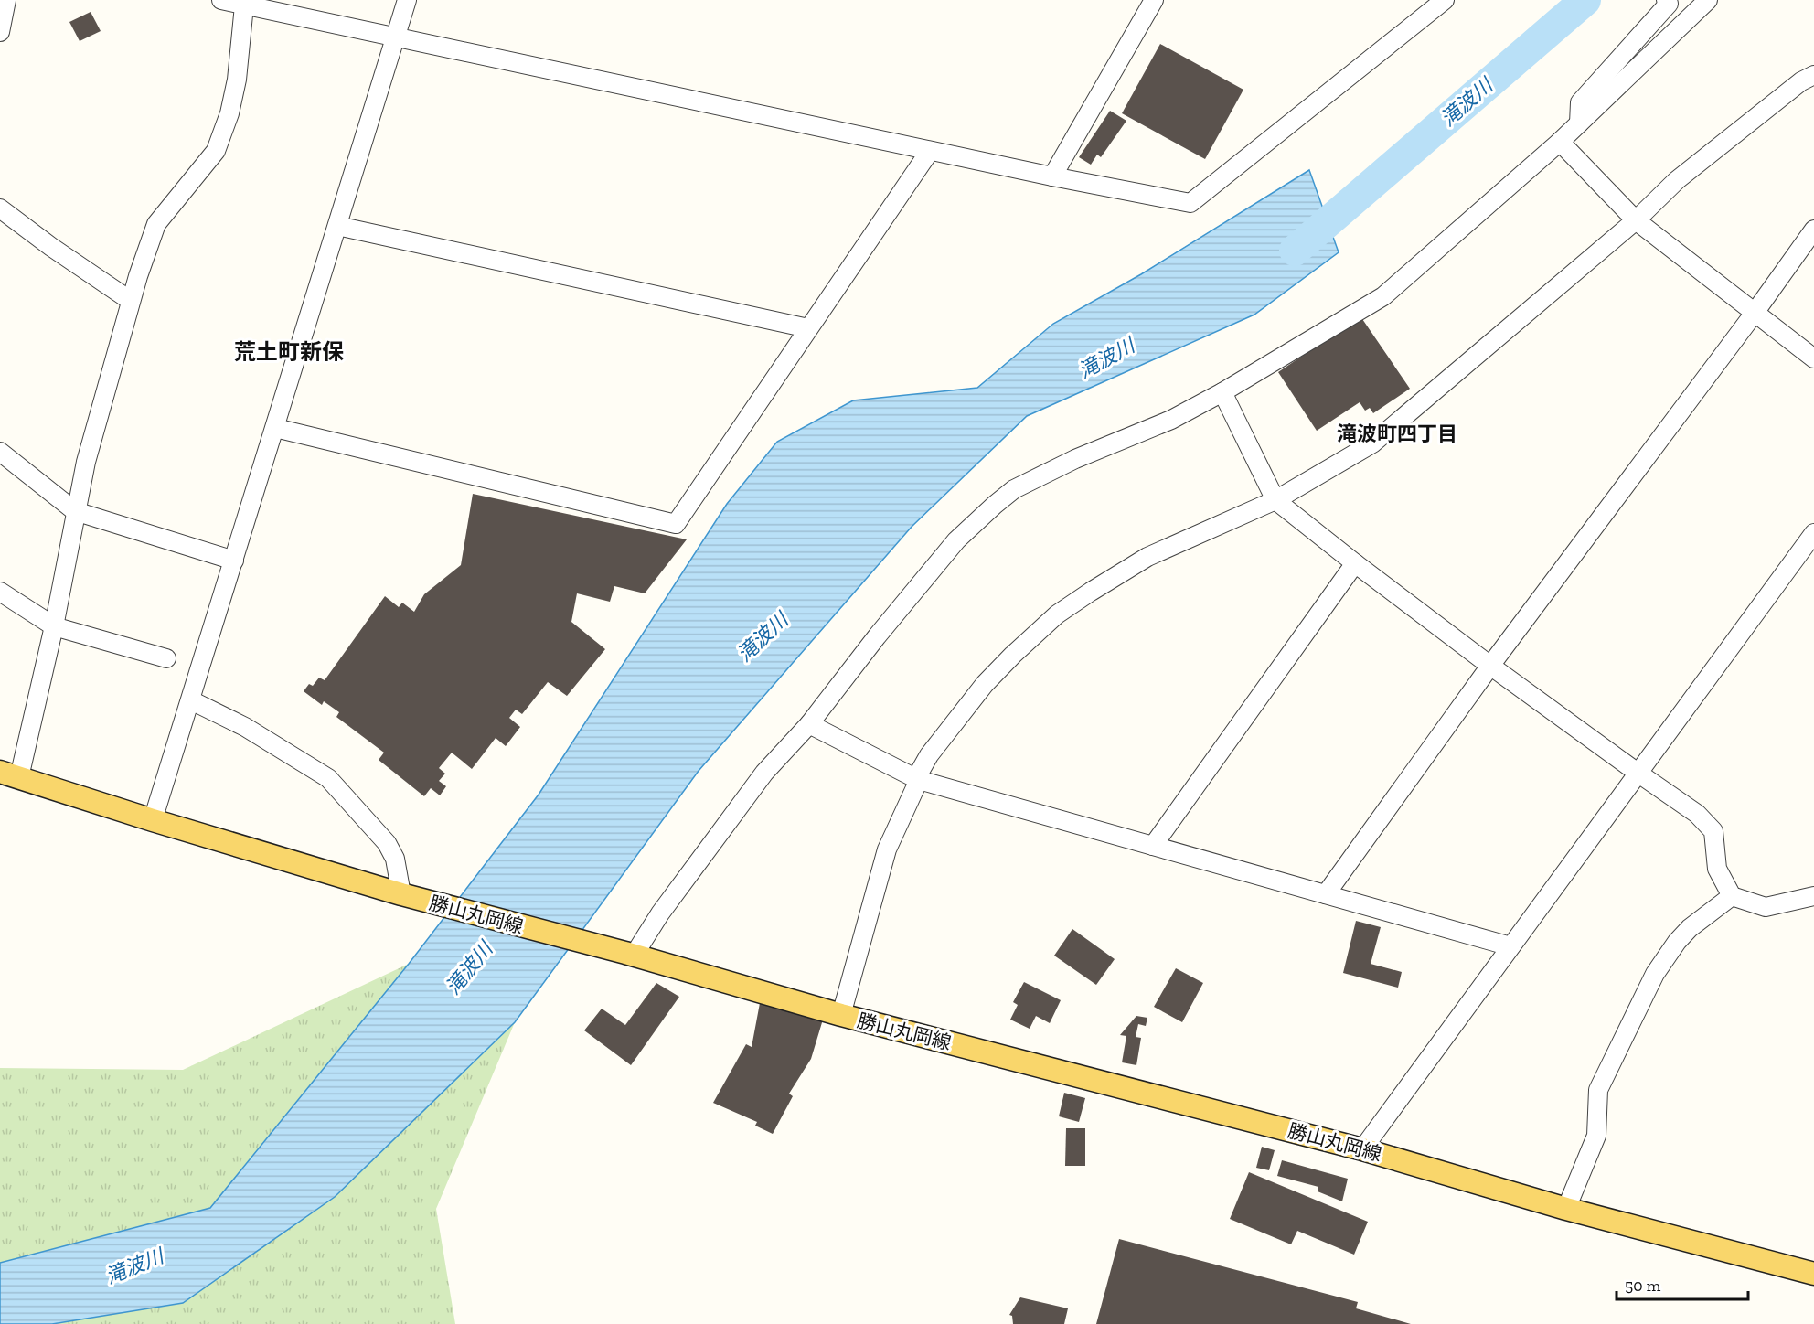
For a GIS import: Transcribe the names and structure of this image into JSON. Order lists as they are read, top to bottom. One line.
{"streets":{"main road":["勝山丸岡線"]},"districts":["荒土町新保","滝波町四丁目"],"water":["滝波川"],"scale_bar":"50 m"}
